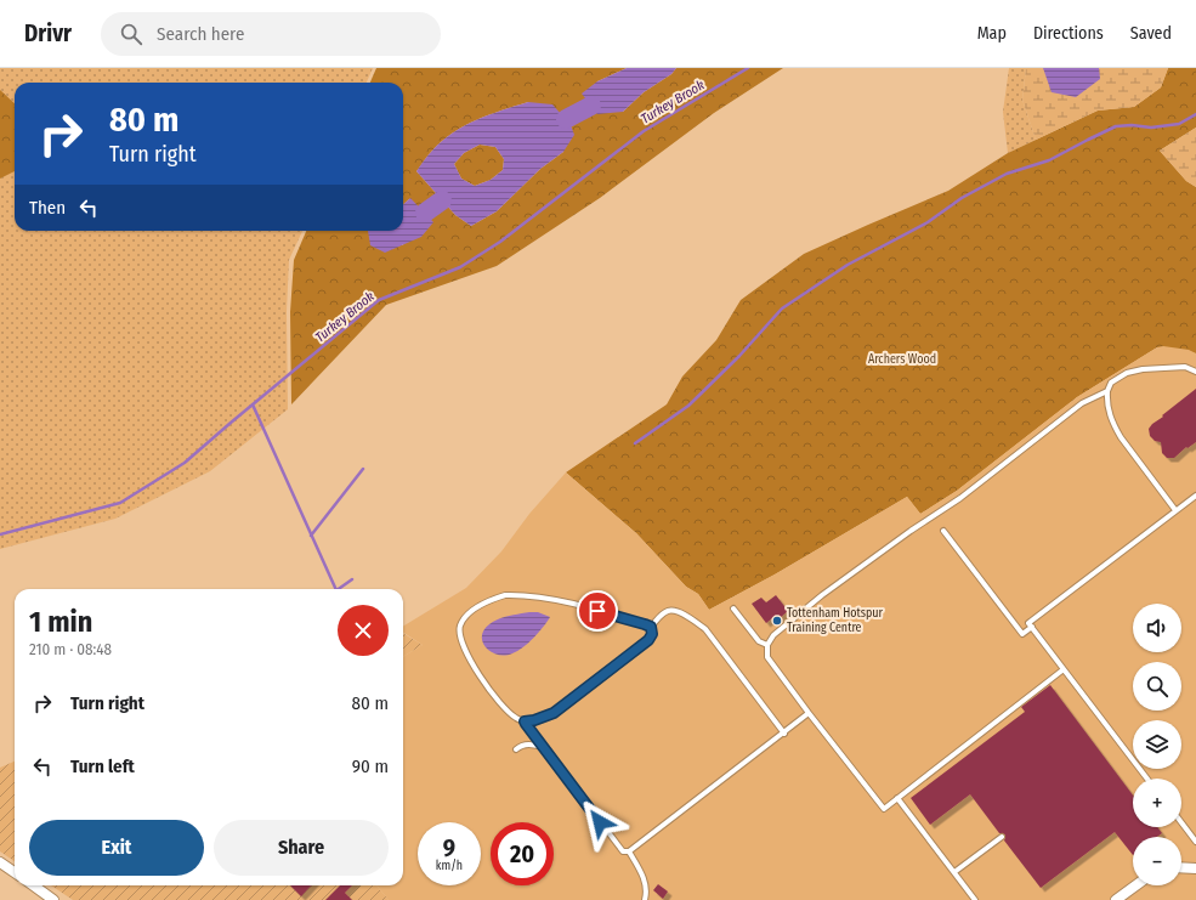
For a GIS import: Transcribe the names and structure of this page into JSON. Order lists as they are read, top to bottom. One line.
{"water":["Turkey Brook"],"parks":["Archers Wood"],"places":["Tottenham Hotspur Training Centre"],"page":{"header":"Drivr","search":"Search here","nav":["Map","Directions","Saved"],"turn":["80 m","Turn right"],"then":"Then","heading":["1 min","210 m · 08:48"],"map_buttons":["+","−"],"list":[{"name":"Turn right","value":"80 m"},{"name":"Turn left","value":"90 m"}],"buttons":["Exit","Share"],"speed":"9 km/h","limit":"20"}}
